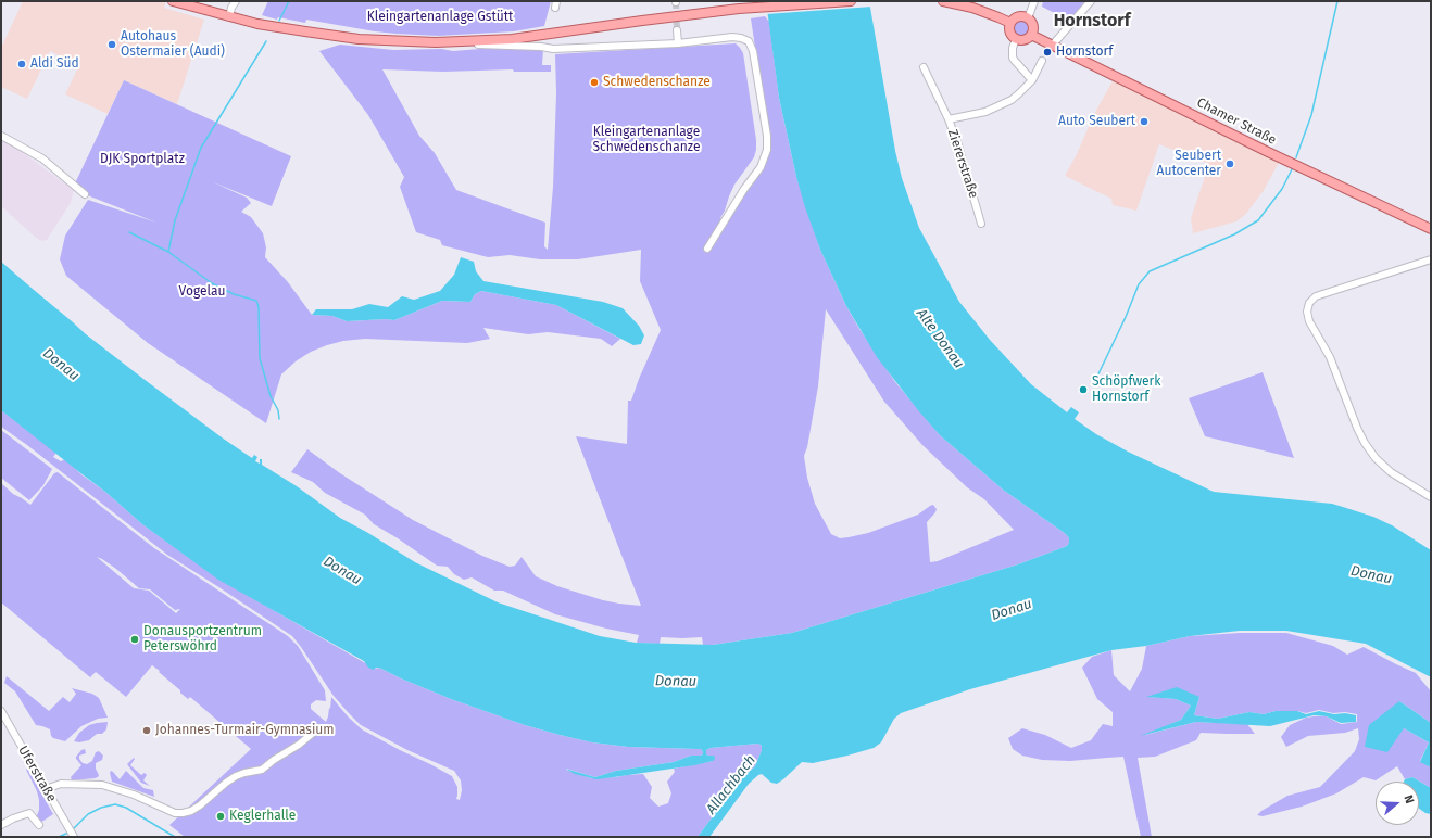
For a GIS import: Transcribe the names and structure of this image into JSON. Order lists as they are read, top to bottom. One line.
{"streets":{"main road":["Chamer Straße"],"street":["Ziererstraße","Uferstraße"]},"districts":["Hornstorf"],"water":["Alte Donau","Donau","Allachbach"],"parks":["Kleingartenanlage Gstütt","Kleingartenanlage Schwedenschanze","DJK Sportplatz","Vogelau"],"places":["Autohaus Ostermaier (Audi)","Hornstorf","Aldi Süd","Schwedenschanze","Auto Seubert","Seubert Autocenter","Schöpfwerk Hornstorf","Donausportzentrum Peterswöhrd","Johannes-Turmair-Gymnasium","Keglerhalle"],"north":"right"}
